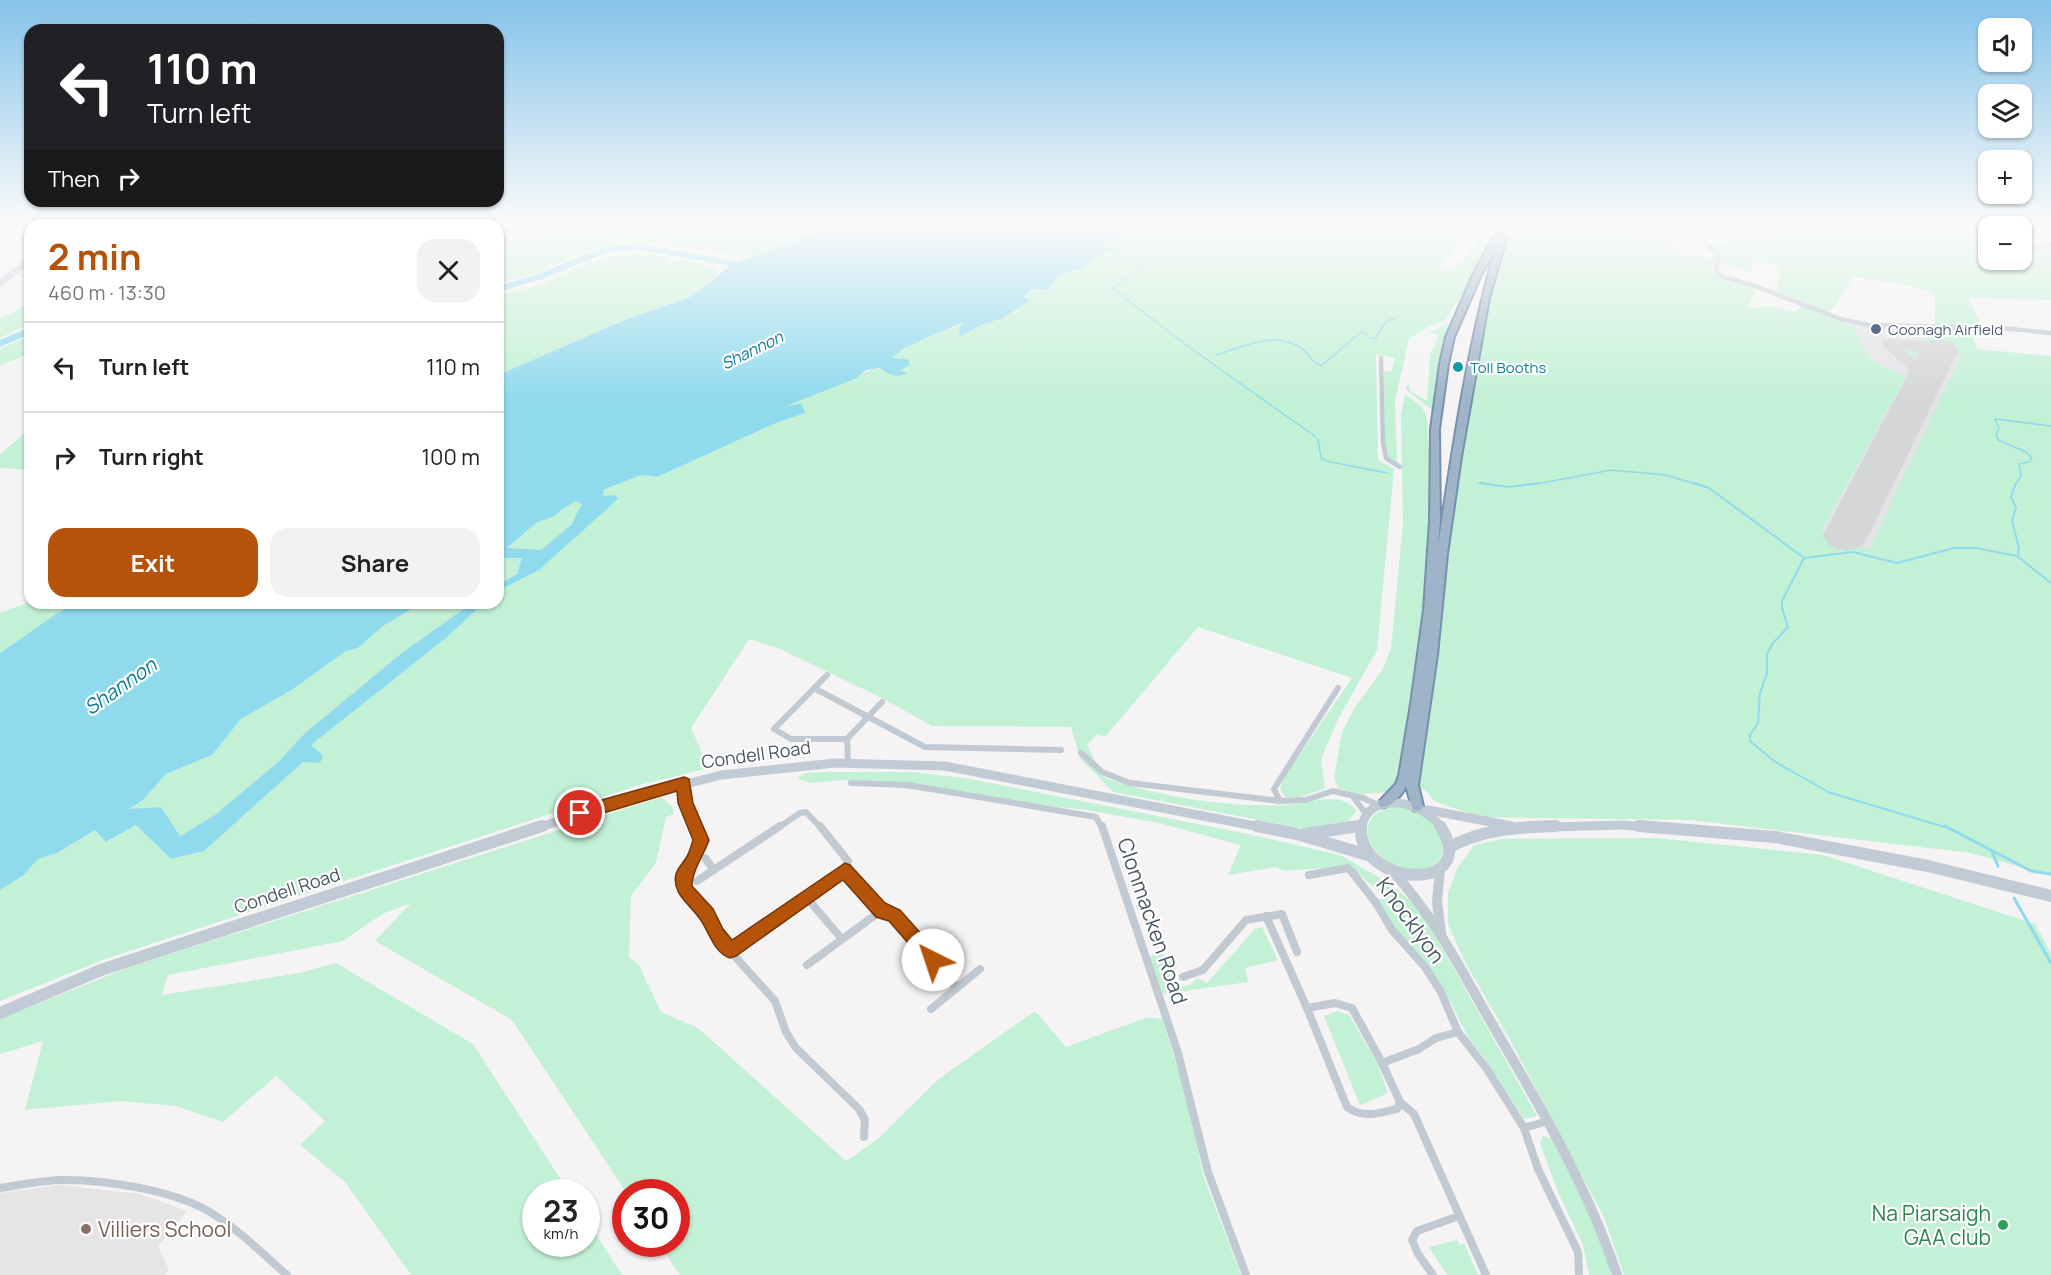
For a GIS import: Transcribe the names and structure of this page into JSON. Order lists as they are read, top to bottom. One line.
{"streets":{"main road":["Condell Road"],"street":["Knocklyon","Clonmacken Road"]},"water":["Shannon"],"places":["Coonagh Airfield","Toll Booths","Na Piarsaigh GAA club","Villiers School"],"page":{"map_buttons":["+","−"],"turn":["110 m","Turn left"],"then":"Then","heading":["2 min","460 m · 13:30"],"list":[{"name":"Turn left","value":"110 m"},{"name":"Turn right","value":"100 m"}],"buttons":["Exit","Share"],"speed":"23 km/h","limit":"30"}}
